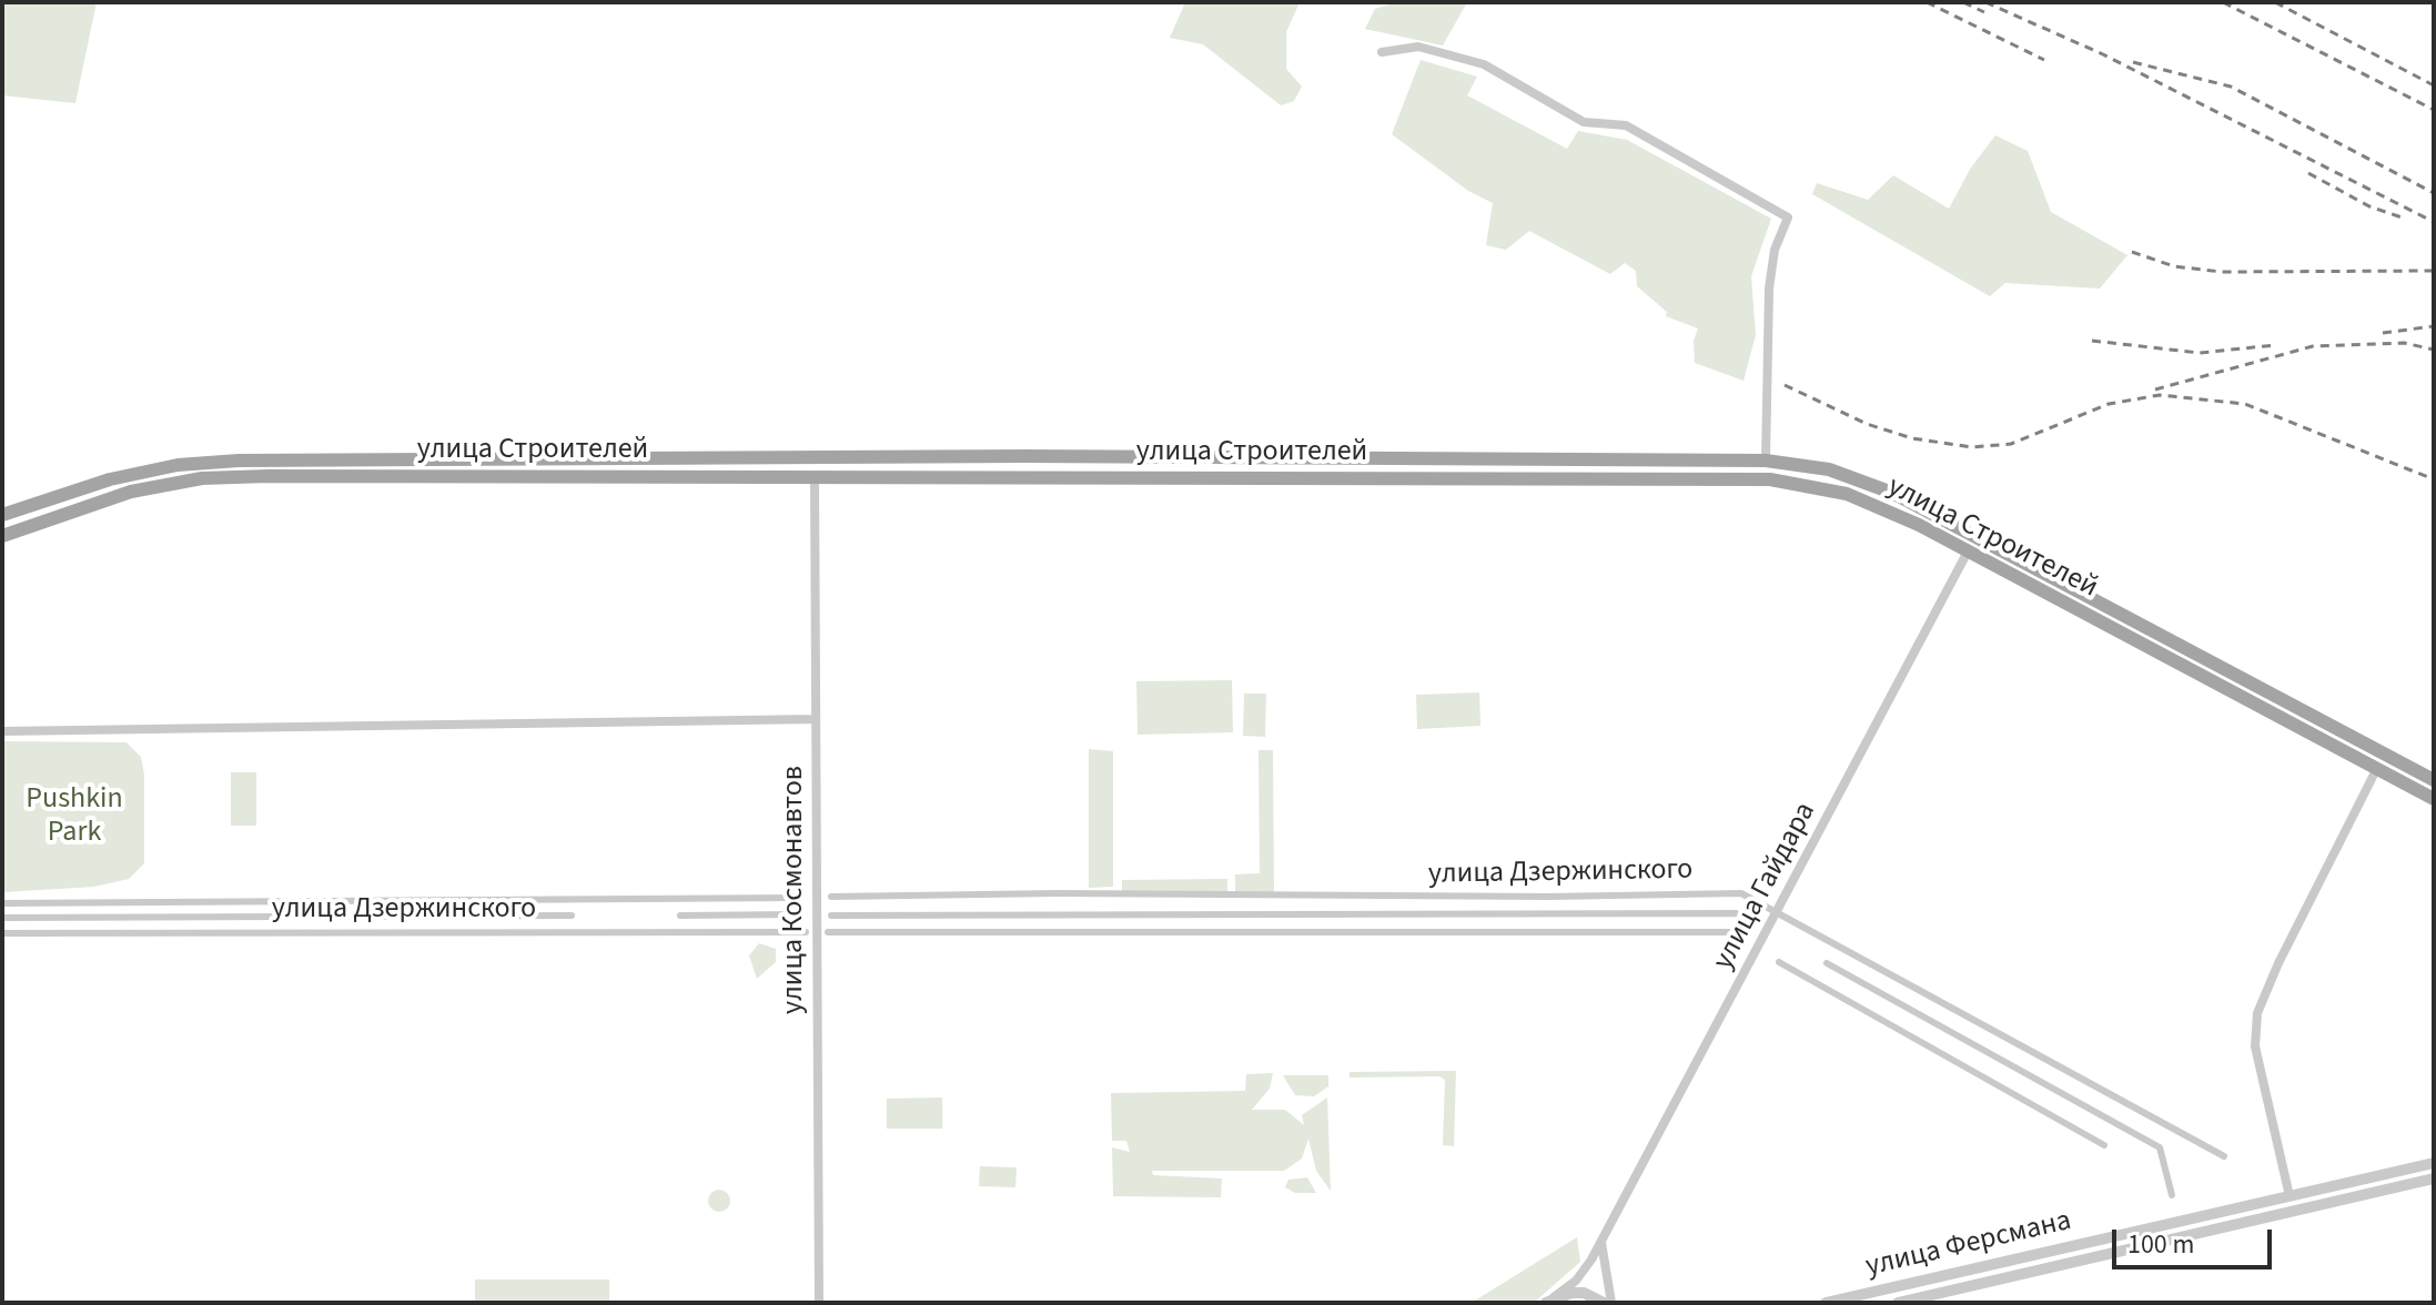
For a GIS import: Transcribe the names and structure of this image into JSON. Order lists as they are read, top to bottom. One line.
{"streets":{"main road":["улица Строителей"],"street":["улица Дзержинского","улица Гайдара","улица Космонавтов","улица Ферсмана"]},"crossings":[["улица Строителей","улица Гайдара"],["улица Строителей","улица Космонавтов"],["улица Дзержинского","улица Гайдара"]],"parks":["Pushkin Park"],"scale_bar":"100 m"}
